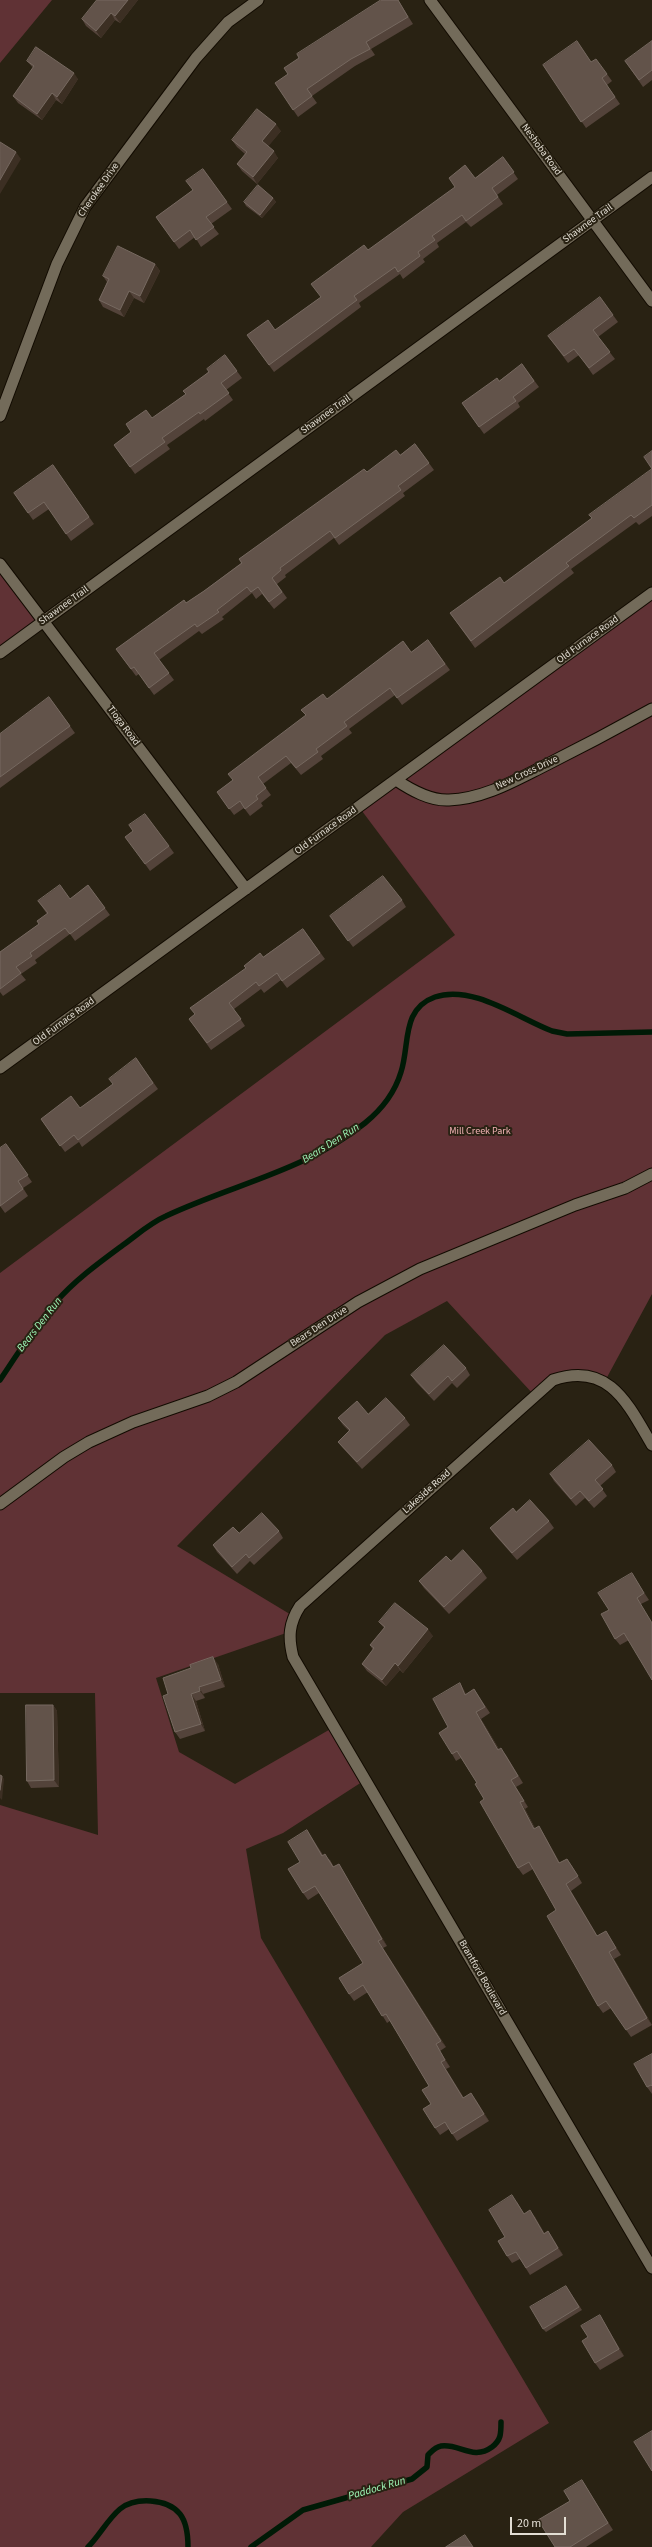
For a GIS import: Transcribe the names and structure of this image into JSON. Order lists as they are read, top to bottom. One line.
{"streets":{"street":["Neshoba Road","Cherokee Drive","Shawnee Trail","Old Furnace Road","Tioga Road","New Cross Drive","Bears Den Drive","Lakeside Road","Brantford Boulevard"]},"crossings":[["Neshoba Road","Shawnee Trail"],["Shawnee Trail","Tioga Road"],["Old Furnace Road","Tioga Road"],["Old Furnace Road","New Cross Drive"],["Lakeside Road","Brantford Boulevard"]],"water":["Bears Den Run","Paddock Run"],"parks":["Mill Creek Park"],"scale_bar":"20 m"}
